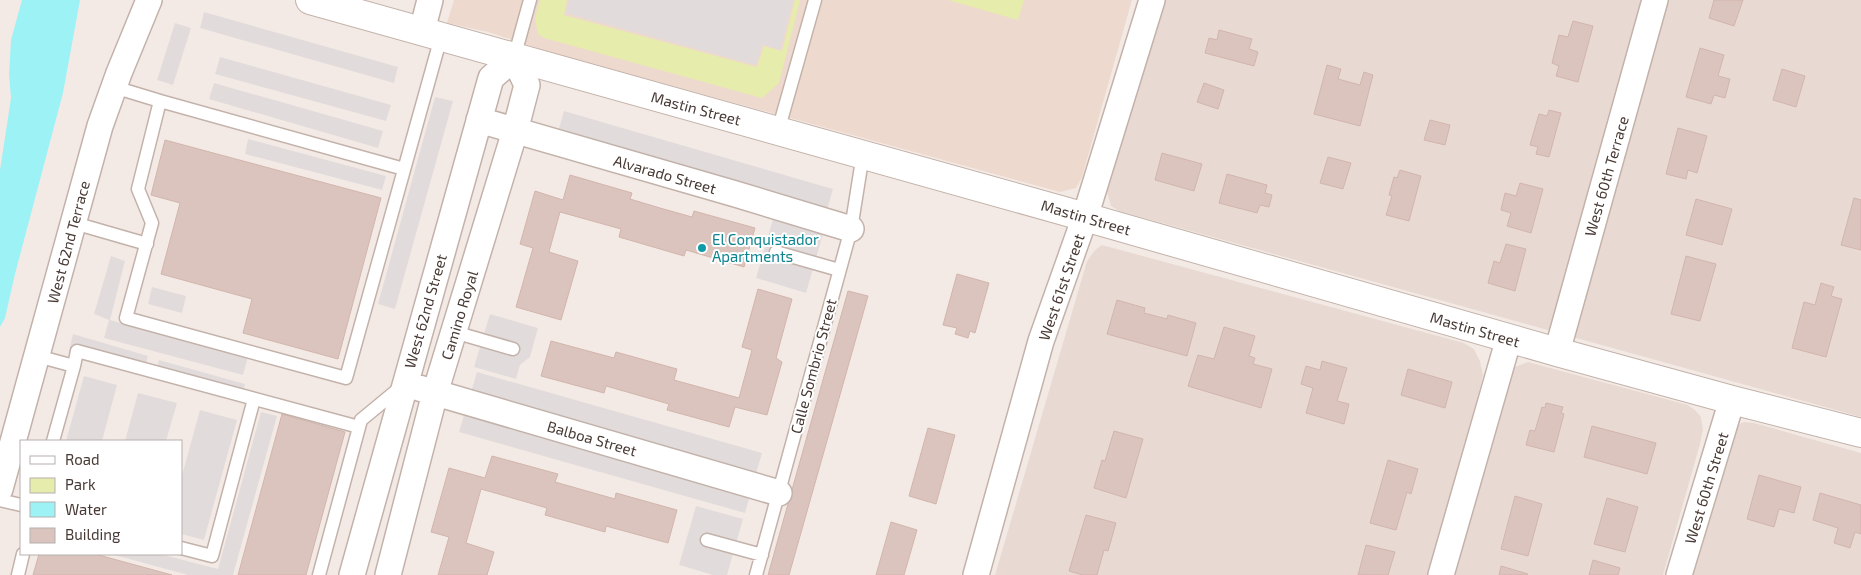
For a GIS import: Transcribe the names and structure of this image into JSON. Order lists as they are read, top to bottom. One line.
{"streets":{"street":["Mastin Street","Alvarado Street","West 60th Terrace","West 62nd Terrace","West 61st Street","West 62nd Street","Camino Royal","Balboa Street","West 60th Street"],"lane":["Calle Sombrio Street"]},"crossings":[["Mastin Street","West 60th Terrace"],["Mastin Street","West 61st Street"],["Mastin Street","West 62nd Street"],["Mastin Street","Camino Royal"],["Mastin Street","Calle Sombrio Street"],["Mastin Street","West 60th Street"],["Alvarado Street","West 62nd Street"],["Alvarado Street","Camino Royal"],["Alvarado Street","Calle Sombrio Street"],["West 62nd Street","Camino Royal"],["West 62nd Street","Balboa Street"],["Camino Royal","Balboa Street"],["Calle Sombrio Street","Balboa Street"]],"places":["El Conquistador Apartments"],"legend":["Road","Park","Water","Building"]}
